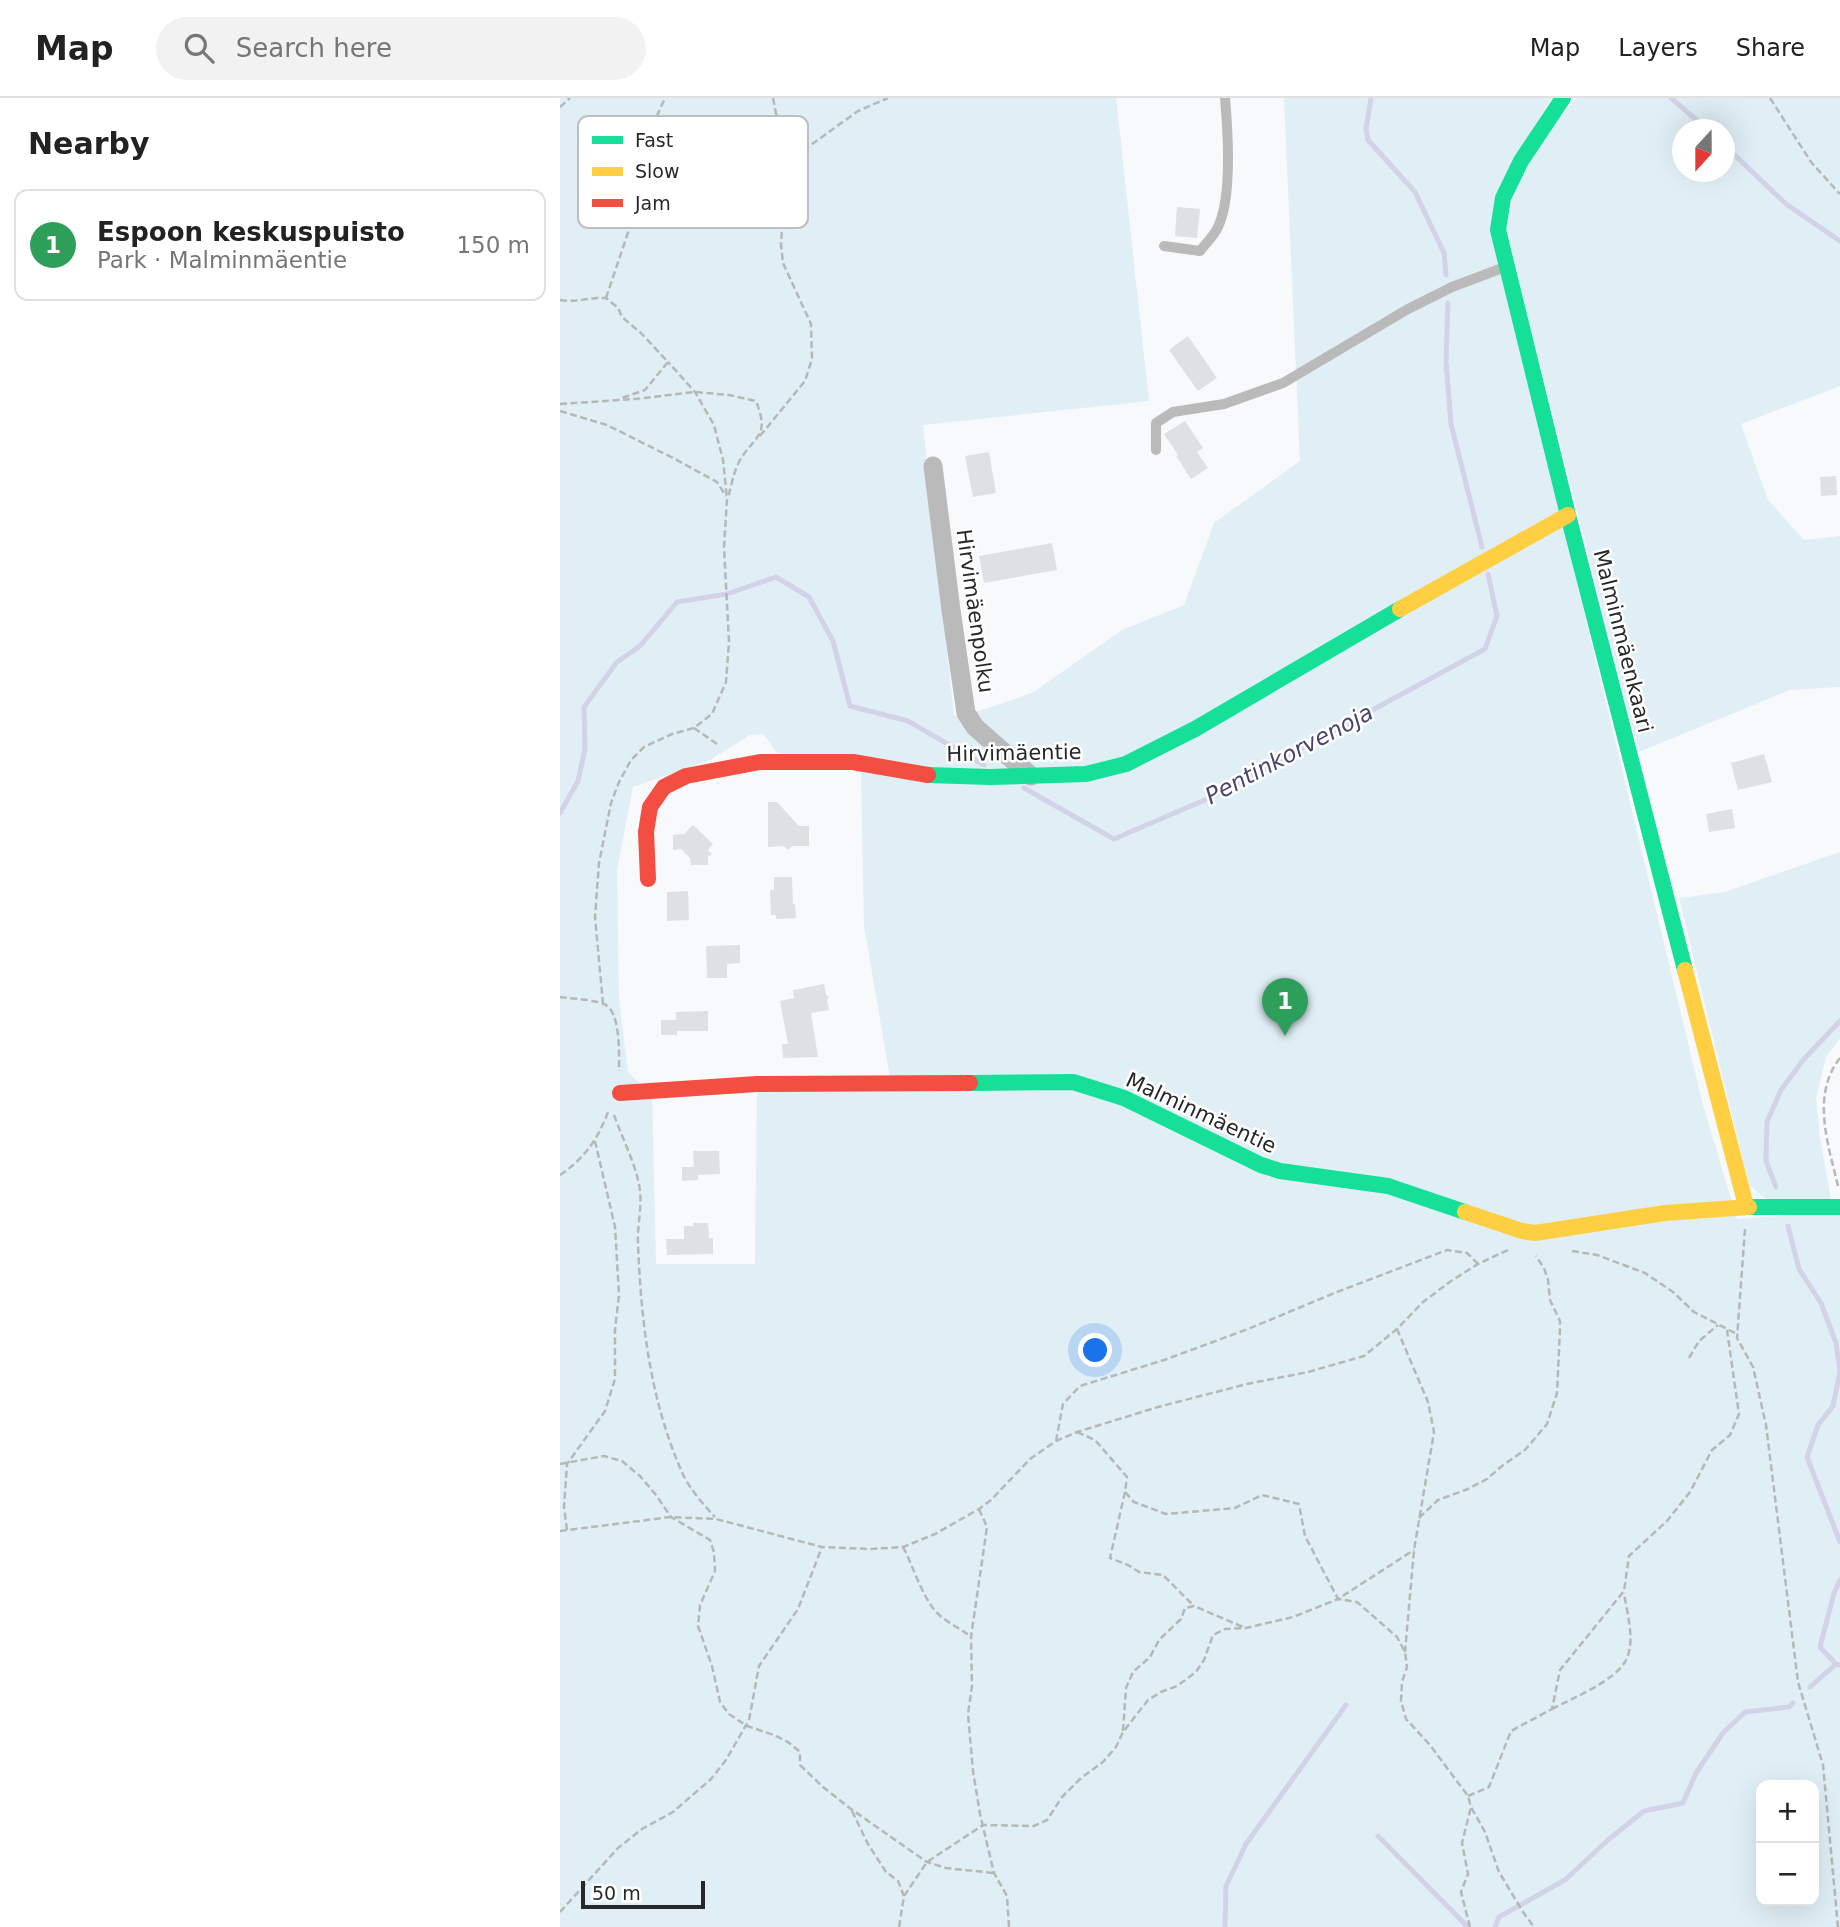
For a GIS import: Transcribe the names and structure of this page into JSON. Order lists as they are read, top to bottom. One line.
{"streets":{"street":["Hirvimäenpolku","Malminmäenkaari","Hirvimäentie","Malminmäentie"]},"crossings":[["Hirvimäenpolku","Hirvimäentie"],["Malminmäenkaari","Hirvimäentie"],["Malminmäenkaari","Malminmäentie"]],"water":["Pentinkorvenoja"],"legend":["Fast","Slow","Jam"],"scale_bar":"50 m","north":"bottom","page":{"header":"Map","search":"Search here","nav":["Map","Layers","Share"],"heading":"Nearby","list":[{"mark":"1","name":"Espoon keskuspuisto","note":"Park · Malminmäentie","value":"150 m"}],"pins":"1","map_buttons":["+","−"],"scale":"50 m"}}
